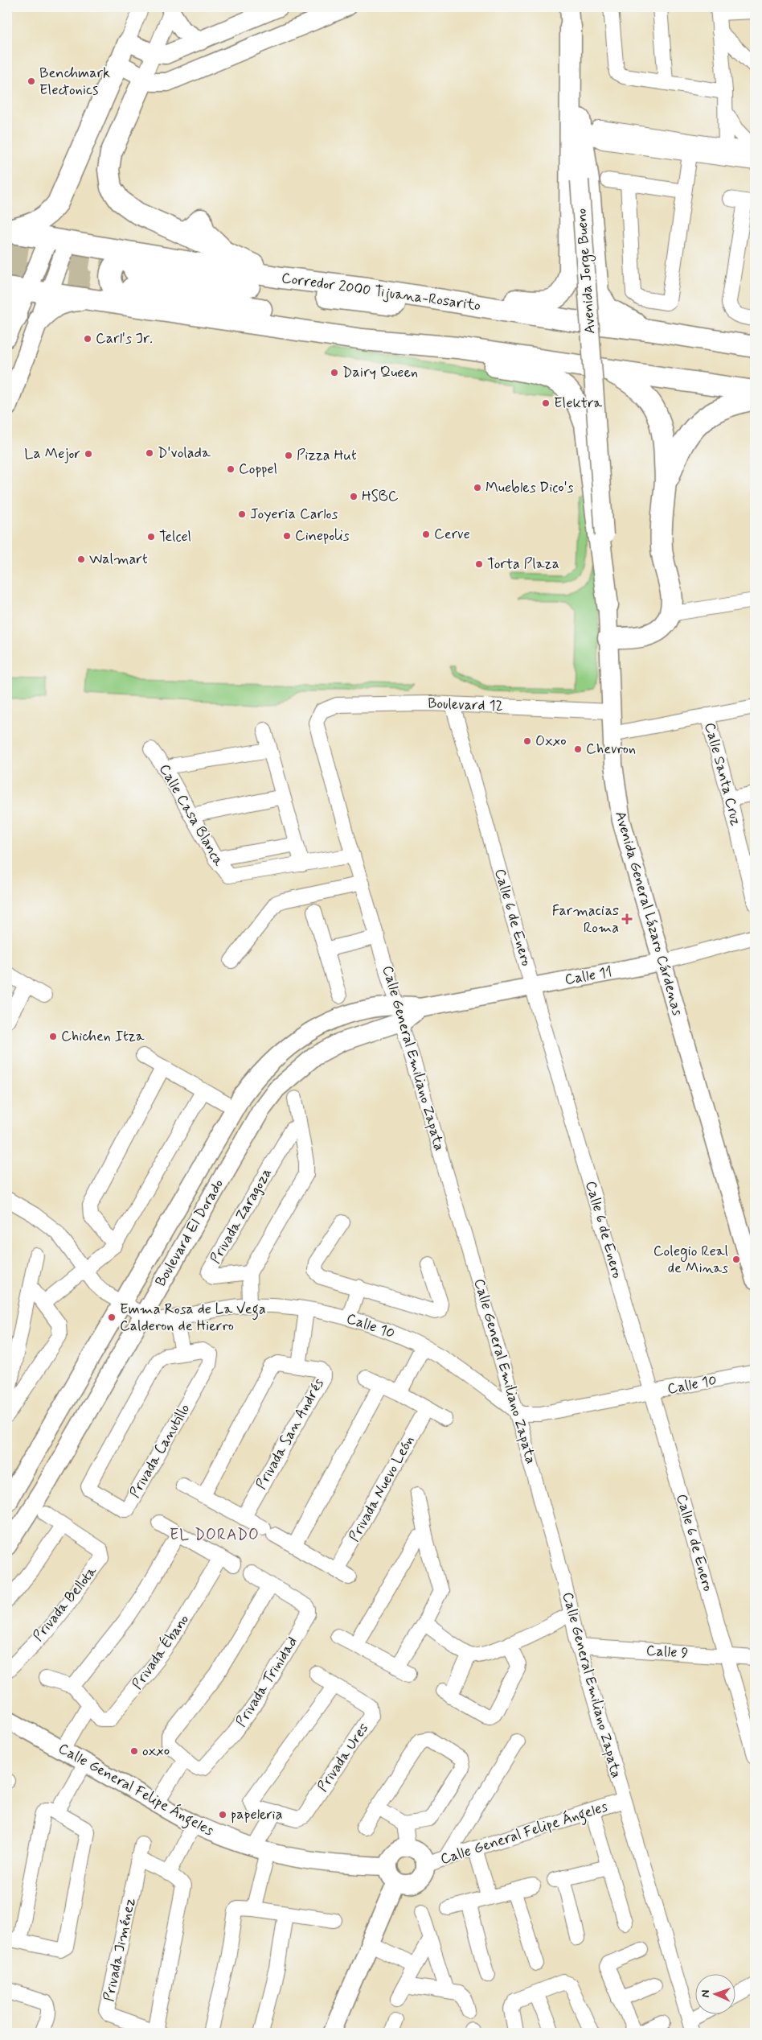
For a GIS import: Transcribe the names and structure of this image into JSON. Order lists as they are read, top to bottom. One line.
{"streets":{"highway":["Corredor 2000 Tijuana-Rosarito"],"main road":["Avenida Jorge Bueno","Avenida General Lázaro Cárdenas","Calle 11","Boulevard El Dorado","Calle General Felipe Ángeles"],"street":["Boulevard 12","Calle Santa Cruz","Calle Casa Blanca","Calle 6 de Enero","Calle General Emiliano Zapata","Privada Zaragoza","Calle 10","Privada San Andrés","Privada Canutillo","Privada Nuevo León","Privada Bellota","Privada Ébano","Calle 9","Privada Trinidad","Privada Ures","Privada Jiménez"]},"crossings":[["Avenida Jorge Bueno","Avenida General Lázaro Cárdenas"],["Boulevard 12","Avenida General Lázaro Cárdenas"],["Boulevard 12","Calle 6 de Enero"],["Boulevard 12","Calle General Emiliano Zapata"],["Calle Casa Blanca","Calle General Emiliano Zapata"],["Avenida General Lázaro Cárdenas","Calle 11"],["Calle 6 de Enero","Calle 11"],["Calle 6 de Enero","Calle 10"],["Calle 6 de Enero","Calle 9"],["Calle 11","Calle General Emiliano Zapata"],["Calle 11","Boulevard El Dorado"],["Calle General Emiliano Zapata","Boulevard El Dorado"],["Calle General Emiliano Zapata","Calle 10"],["Calle General Emiliano Zapata","Calle 9"],["Calle General Emiliano Zapata","Calle General Felipe Ángeles"],["Boulevard El Dorado","Calle 10"],["Calle 10","Privada San Andrés"]],"districts":["EL DORADO"],"places":{"other":["Benchmark Electonics","Carl's Jr.","Dairy Queen","Elektra","D'volada","La Mejor","Pizza Hut","Coppel","Muebles Dico's","HSBC","Joyeria Carlos","Cerve","Cinepolis","Telcel","Walmart","Torta Plaza","Oxxo","Chevron","Chichen Itza","Colegio Real de Minas","Emma Rosa de La Vega Calderon de Hierro","oxxo","papeleria"],"health":["Farmacias Roma"]},"north":"left"}
